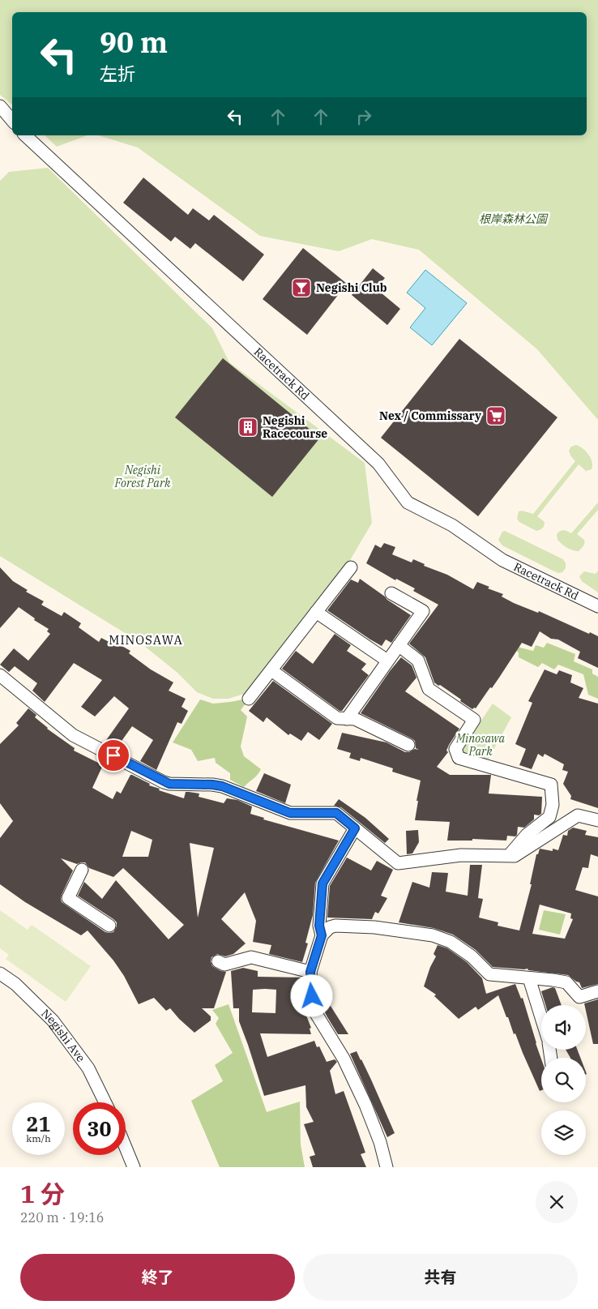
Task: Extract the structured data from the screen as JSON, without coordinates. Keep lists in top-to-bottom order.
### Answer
{
  "streets": {
    "street": ["Racetrack Rd", "Negishi Ave"]
  },
  "districts": ["MINOSAWA"],
  "parks": ["根岸森林公園", "Negishi Forest Park", "Minosawa Park"],
  "places": {
    "bar": ["Negishi Club"],
    "supermarket": ["Nex / Commissary"],
    "building": ["Negishi Racecourse"]
  },
  "page": {
    "turn": ["90 m", "左折"],
    "speed": "21 km/h",
    "limit": "30",
    "heading": ["1 分", "220 m · 19:16"],
    "buttons": ["終了", "共有"]
  }
}
